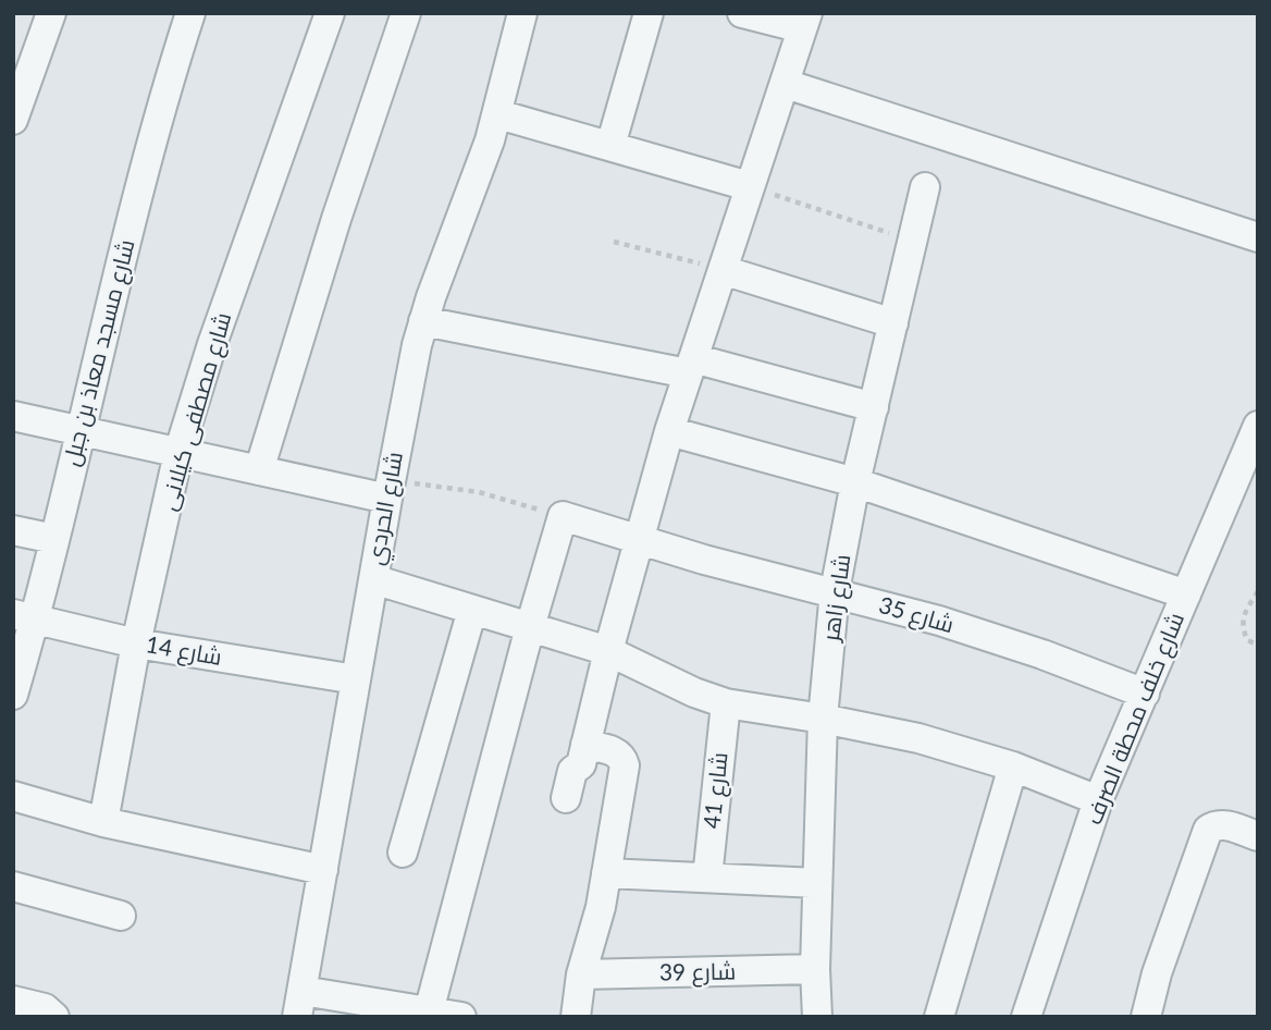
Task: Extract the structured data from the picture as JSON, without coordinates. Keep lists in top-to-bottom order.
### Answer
{
  "streets": {
    "street": [
      "شارع مسجد معاذ بن جبل",
      "شارع مصطفى كيلانى",
      "شارع الحردي",
      "شارع زاهر",
      "شارع 35",
      "شارع 14",
      "شارع خلف محطة الصرف",
      "شارع 41",
      "شارع 39"
    ]
  },
  "crossings": [
    ["شارع مسجد معاذ بن جبل", "شارع 14"],
    ["شارع مصطفى كيلانى", "شارع 14"],
    ["شارع الحردي", "شارع 14"],
    ["شارع زاهر", "شارع 35"],
    ["شارع زاهر", "شارع 39"],
    ["شارع 35", "شارع خلف محطة الصرف"]
  ]
}
